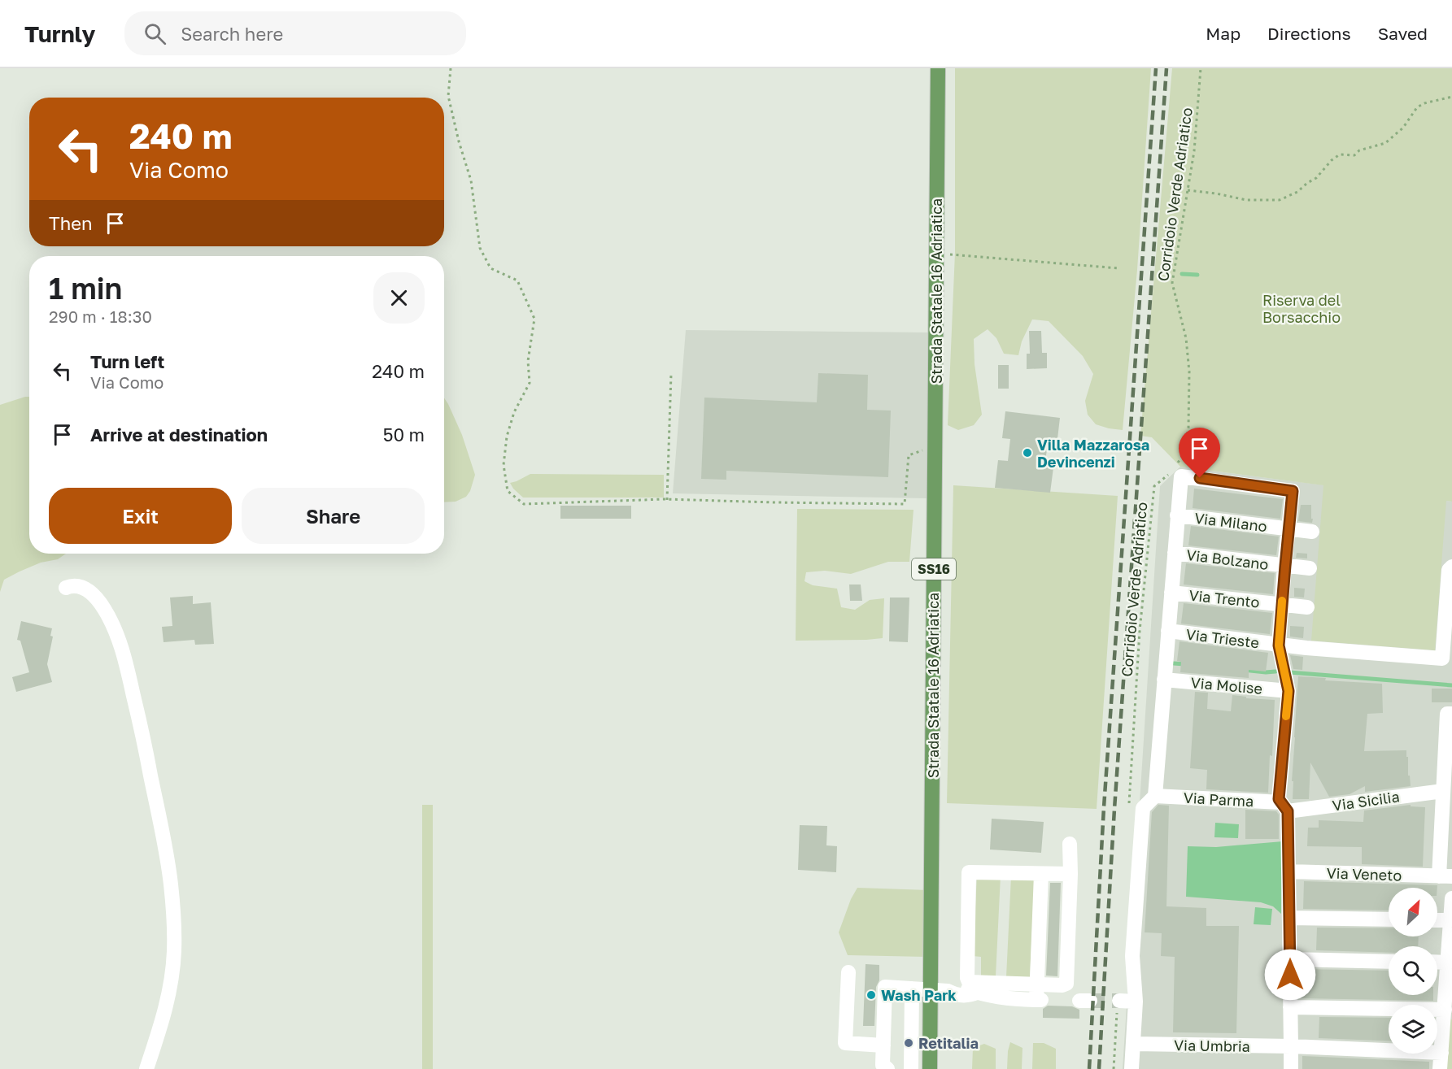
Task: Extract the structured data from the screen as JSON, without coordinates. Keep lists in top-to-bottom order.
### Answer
{
  "streets": {
    "main road": ["Strada Statale 16 Adriatica", "SS16"],
    "street": [
      "Via Milano",
      "Via Bolzano",
      "Via Trento",
      "Via Trieste",
      "Via Molise",
      "Via Parma",
      "Via Sicilia",
      "Via Veneto",
      "Via Umbria"
    ],
    "path": ["Corridoio Verde Adriatico"]
  },
  "crossings": [
    ["Via Parma", "Via Sicilia"]
  ],
  "parks": ["Riserva del Borsacchio"],
  "places": ["Villa Mazzarosa Devincenzi", "Wash Park", "Retitalia"],
  "north": "top right",
  "page": {
    "header": "Turnly",
    "search": "Search here",
    "nav": ["Map", "Directions", "Saved"],
    "turn": ["240 m", "Via Como"],
    "then": "Then",
    "heading": ["1 min", "290 m · 18:30"],
    "list": [
      {
        "name": "Turn left",
        "note": "Via Como",
        "value": "240 m"
      },
      {
        "name": "Arrive at destination",
        "value": "50 m"
      }
    ],
    "buttons": ["Exit", "Share"]
  }
}
